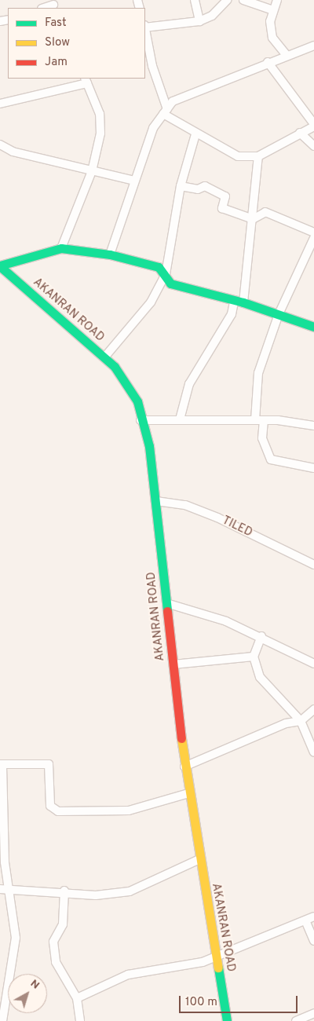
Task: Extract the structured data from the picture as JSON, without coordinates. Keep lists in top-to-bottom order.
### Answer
{
  "streets": {
    "main road": ["AKANRAN ROAD"],
    "street": ["TILED"]
  },
  "crossings": [
    ["AKANRAN ROAD", "TILED"]
  ],
  "legend": ["Fast", "Slow", "Jam"],
  "scale_bar": "100 m",
  "north": "top right"
}
